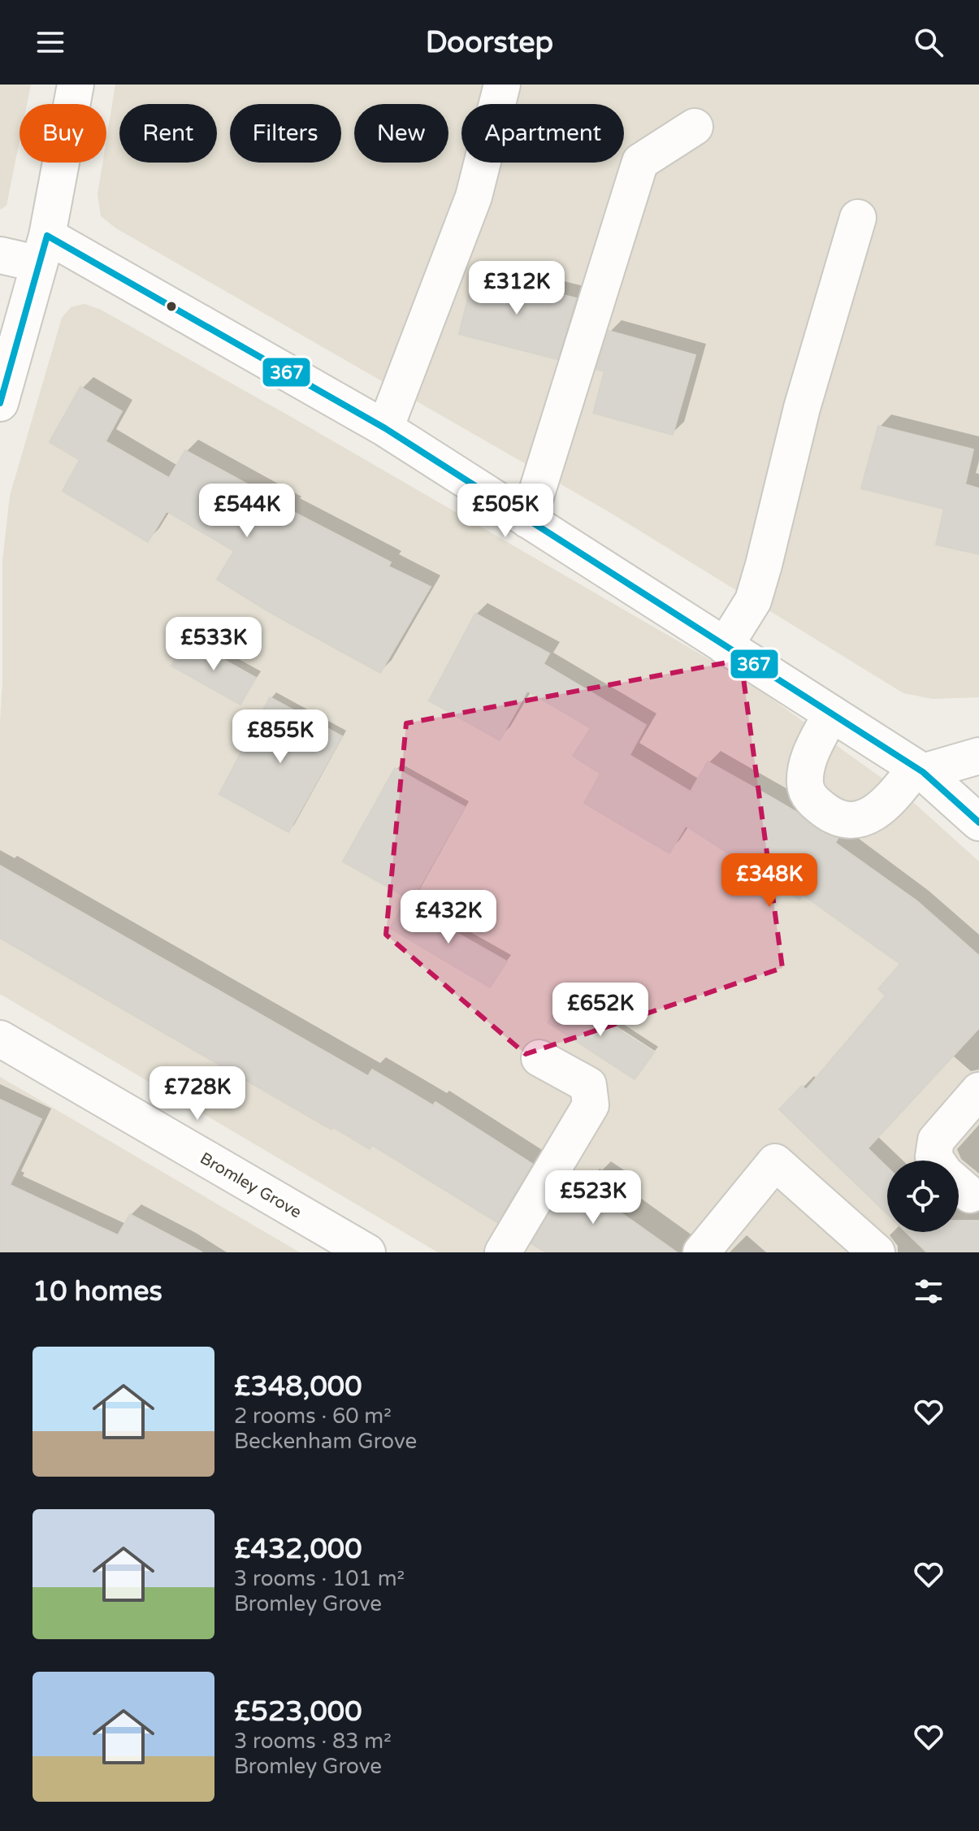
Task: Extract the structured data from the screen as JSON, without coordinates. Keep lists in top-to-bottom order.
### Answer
{
  "streets": {
    "street": ["Bromley Grove"]
  },
  "lines": ["transit line 367"],
  "page": {
    "header": "Doorstep",
    "chip": [
      "Buy",
      "Rent",
      "Filters",
      "New",
      "Apartment"
    ],
    "price": [
      "£312K",
      "£544K",
      "£505K",
      "£533K",
      "£855K",
      "£348K",
      "£432K",
      "£652K",
      "£728K",
      "£523K"
    ],
    "heading": "10 homes",
    "list": [
      {
        "name": "£348,000",
        "note": "2 rooms · 60 m² · Beckenham Grove"
      },
      {
        "name": "£432,000",
        "note": "3 rooms · 101 m² · Bromley Grove"
      },
      {
        "name": "£523,000",
        "note": "3 rooms · 83 m² · Bromley Grove"
      }
    ]
  }
}
